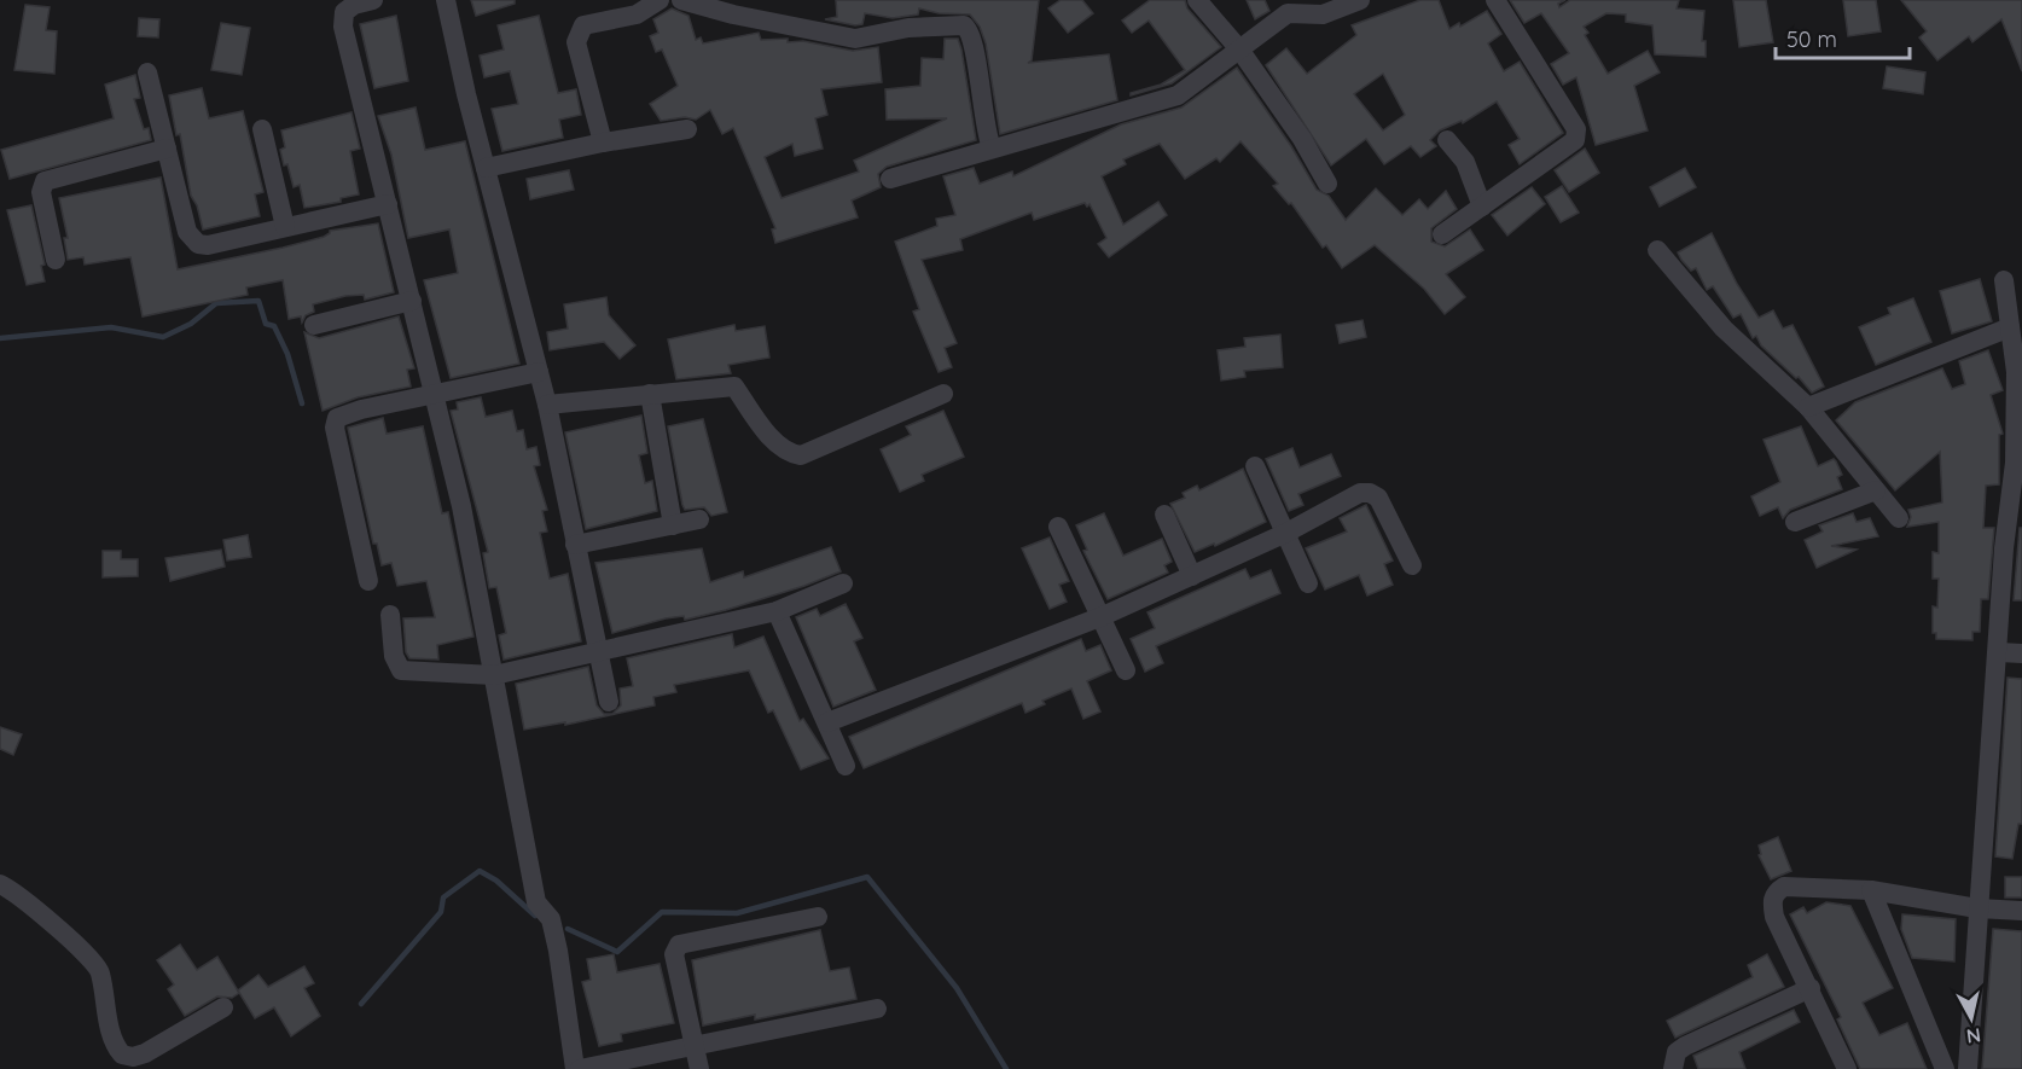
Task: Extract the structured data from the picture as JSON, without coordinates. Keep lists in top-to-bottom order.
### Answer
{
  "scale_bar": "50 m",
  "north": "bottom"
}
